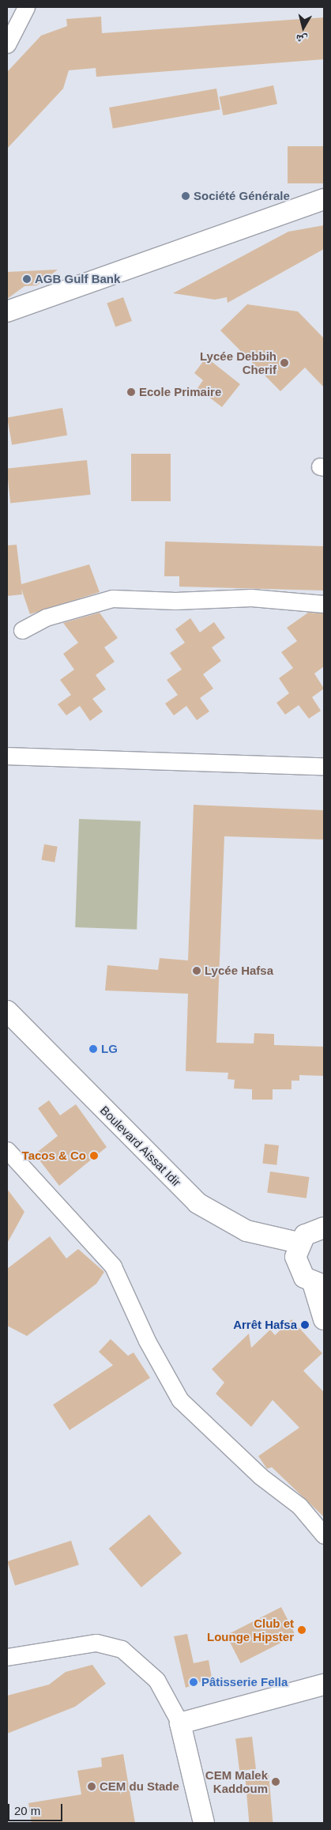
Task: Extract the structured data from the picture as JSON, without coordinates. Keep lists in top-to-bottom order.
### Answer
{
  "streets": {
    "street": ["Boulevard Aissat Idir"]
  },
  "places": [
    "Société Générale",
    "AGB Gulf Bank",
    "Lycée Debbih Cherif",
    "Ecole Primaire",
    "Lycée Hafsa",
    "LG",
    "Tacos & Co",
    "Arrêt Hafsa",
    "Club et Lounge Hipster",
    "Pâtisserie Fella",
    "CEM Malek Kaddoum",
    "CEM du Stade"
  ],
  "scale_bar": "20 m",
  "north": "bottom"
}
